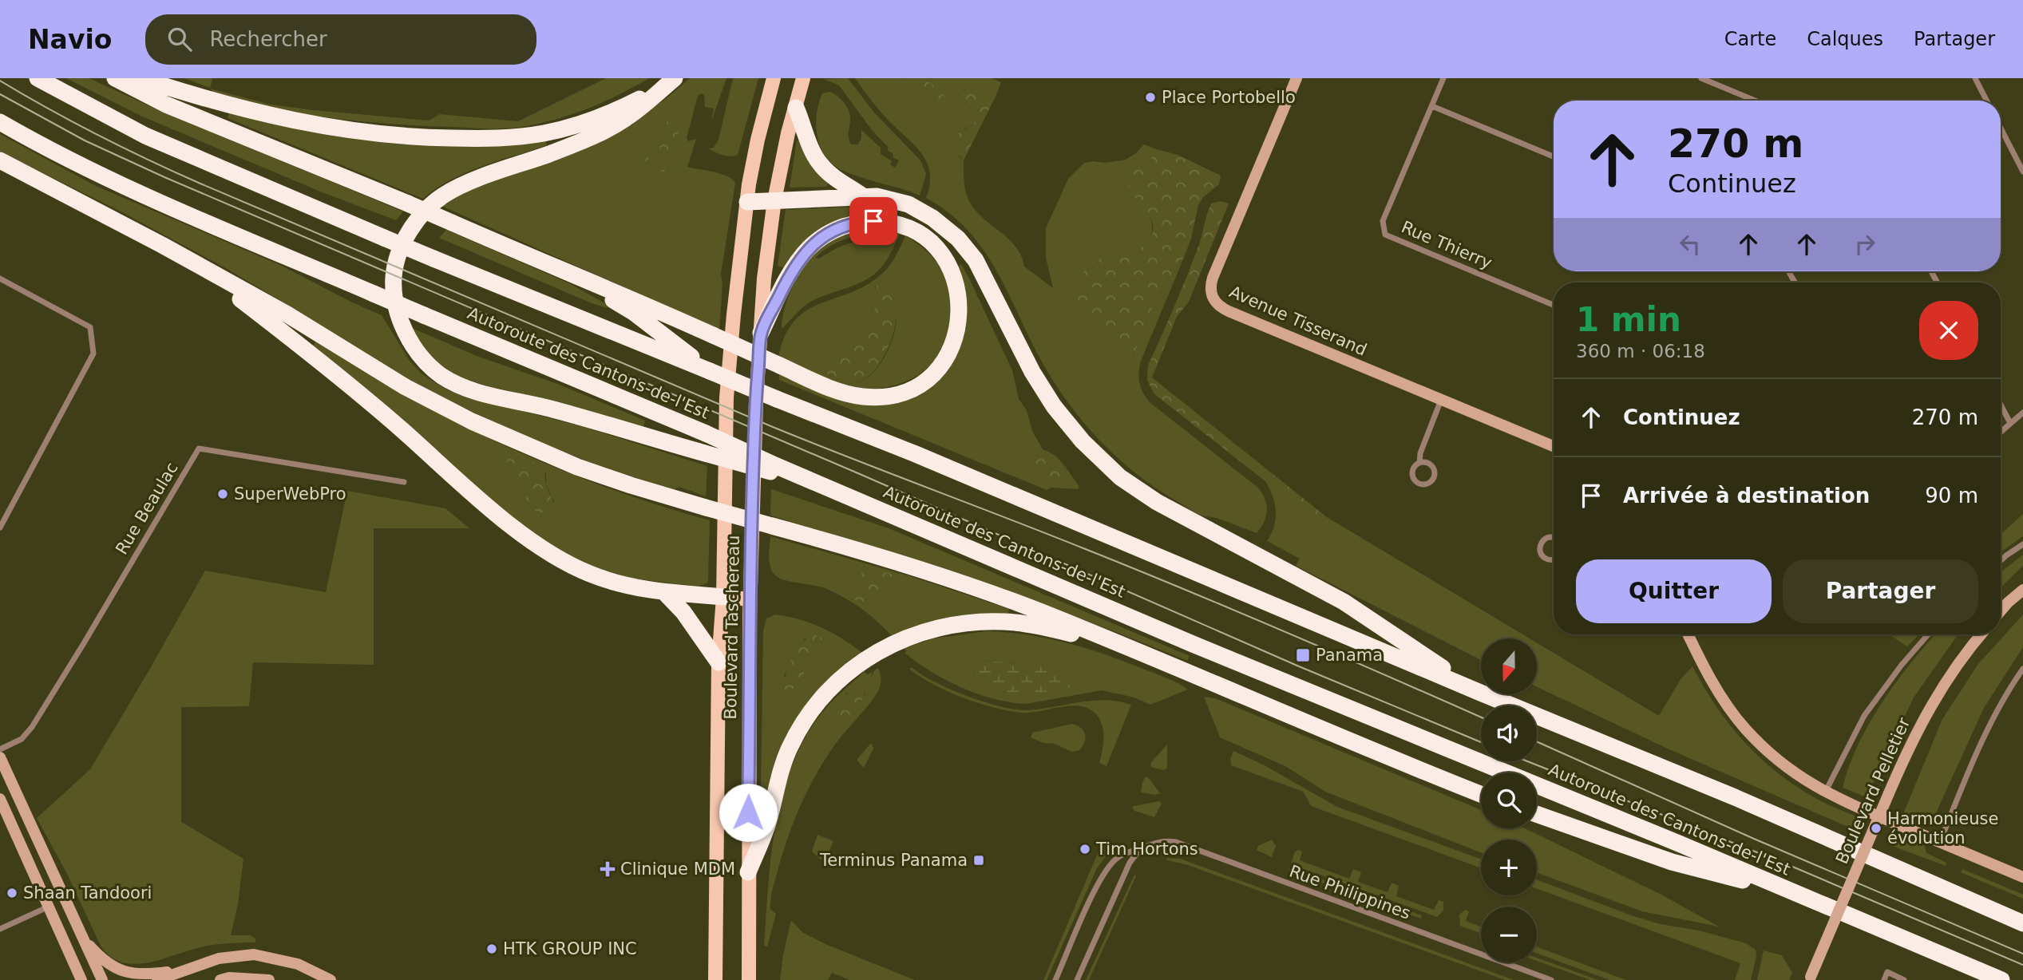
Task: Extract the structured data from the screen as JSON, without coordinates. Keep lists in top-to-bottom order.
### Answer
{
  "streets": {
    "highway": ["Autoroute des Cantons-de-l'Est"],
    "main road": ["Boulevard Taschereau"],
    "street": [
      "Rue Thierry",
      "Avenue Tisserand",
      "Rue Beaulac",
      "Boulevard Pelletier",
      "Rue Philippines"
    ]
  },
  "places": {
    "other": [
      "Place Portobello",
      "SuperWebPro",
      "Harmonieuse évolution",
      "Tim Hortons",
      "Shaan Tandoori",
      "HTK GROUP INC"
    ],
    "transit": ["Panama", "Terminus Panama"],
    "health": ["Clinique MDM"]
  },
  "north": "bottom",
  "page": {
    "header": "Navio",
    "search": "Rechercher",
    "nav": ["Carte", "Calques", "Partager"],
    "turn": ["270 m", "Continuez"],
    "heading": ["1 min", "360 m · 06:18"],
    "list": [
      {
        "name": "Continuez",
        "value": "270 m"
      },
      {
        "name": "Arrivée à destination",
        "value": "90 m"
      }
    ],
    "buttons": ["Quitter", "Partager"],
    "map_buttons": ["+", "−"]
  }
}
